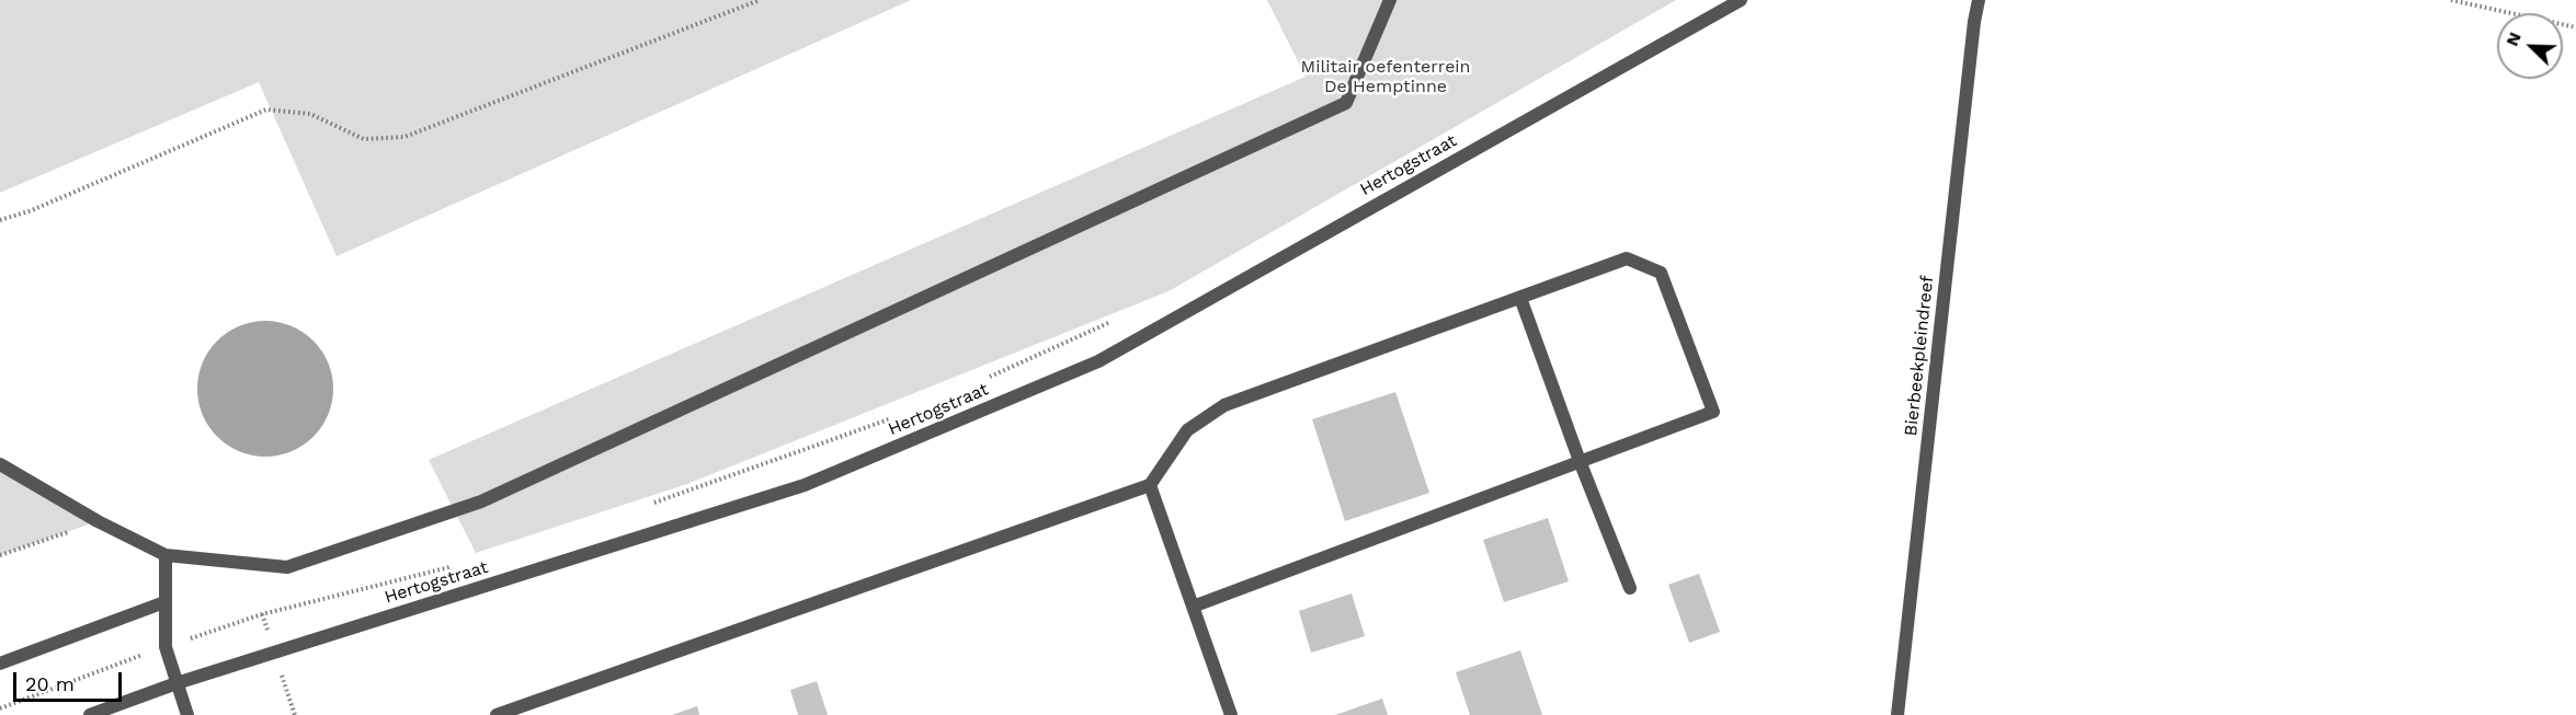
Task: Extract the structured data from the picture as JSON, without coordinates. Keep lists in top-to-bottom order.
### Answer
{
  "streets": {
    "street": ["Hertogstraat", "Bierbeekpleindreef"]
  },
  "parks": ["Militair oefenterrein De Hemptinne"],
  "scale_bar": "20 m",
  "north": "top left"
}
